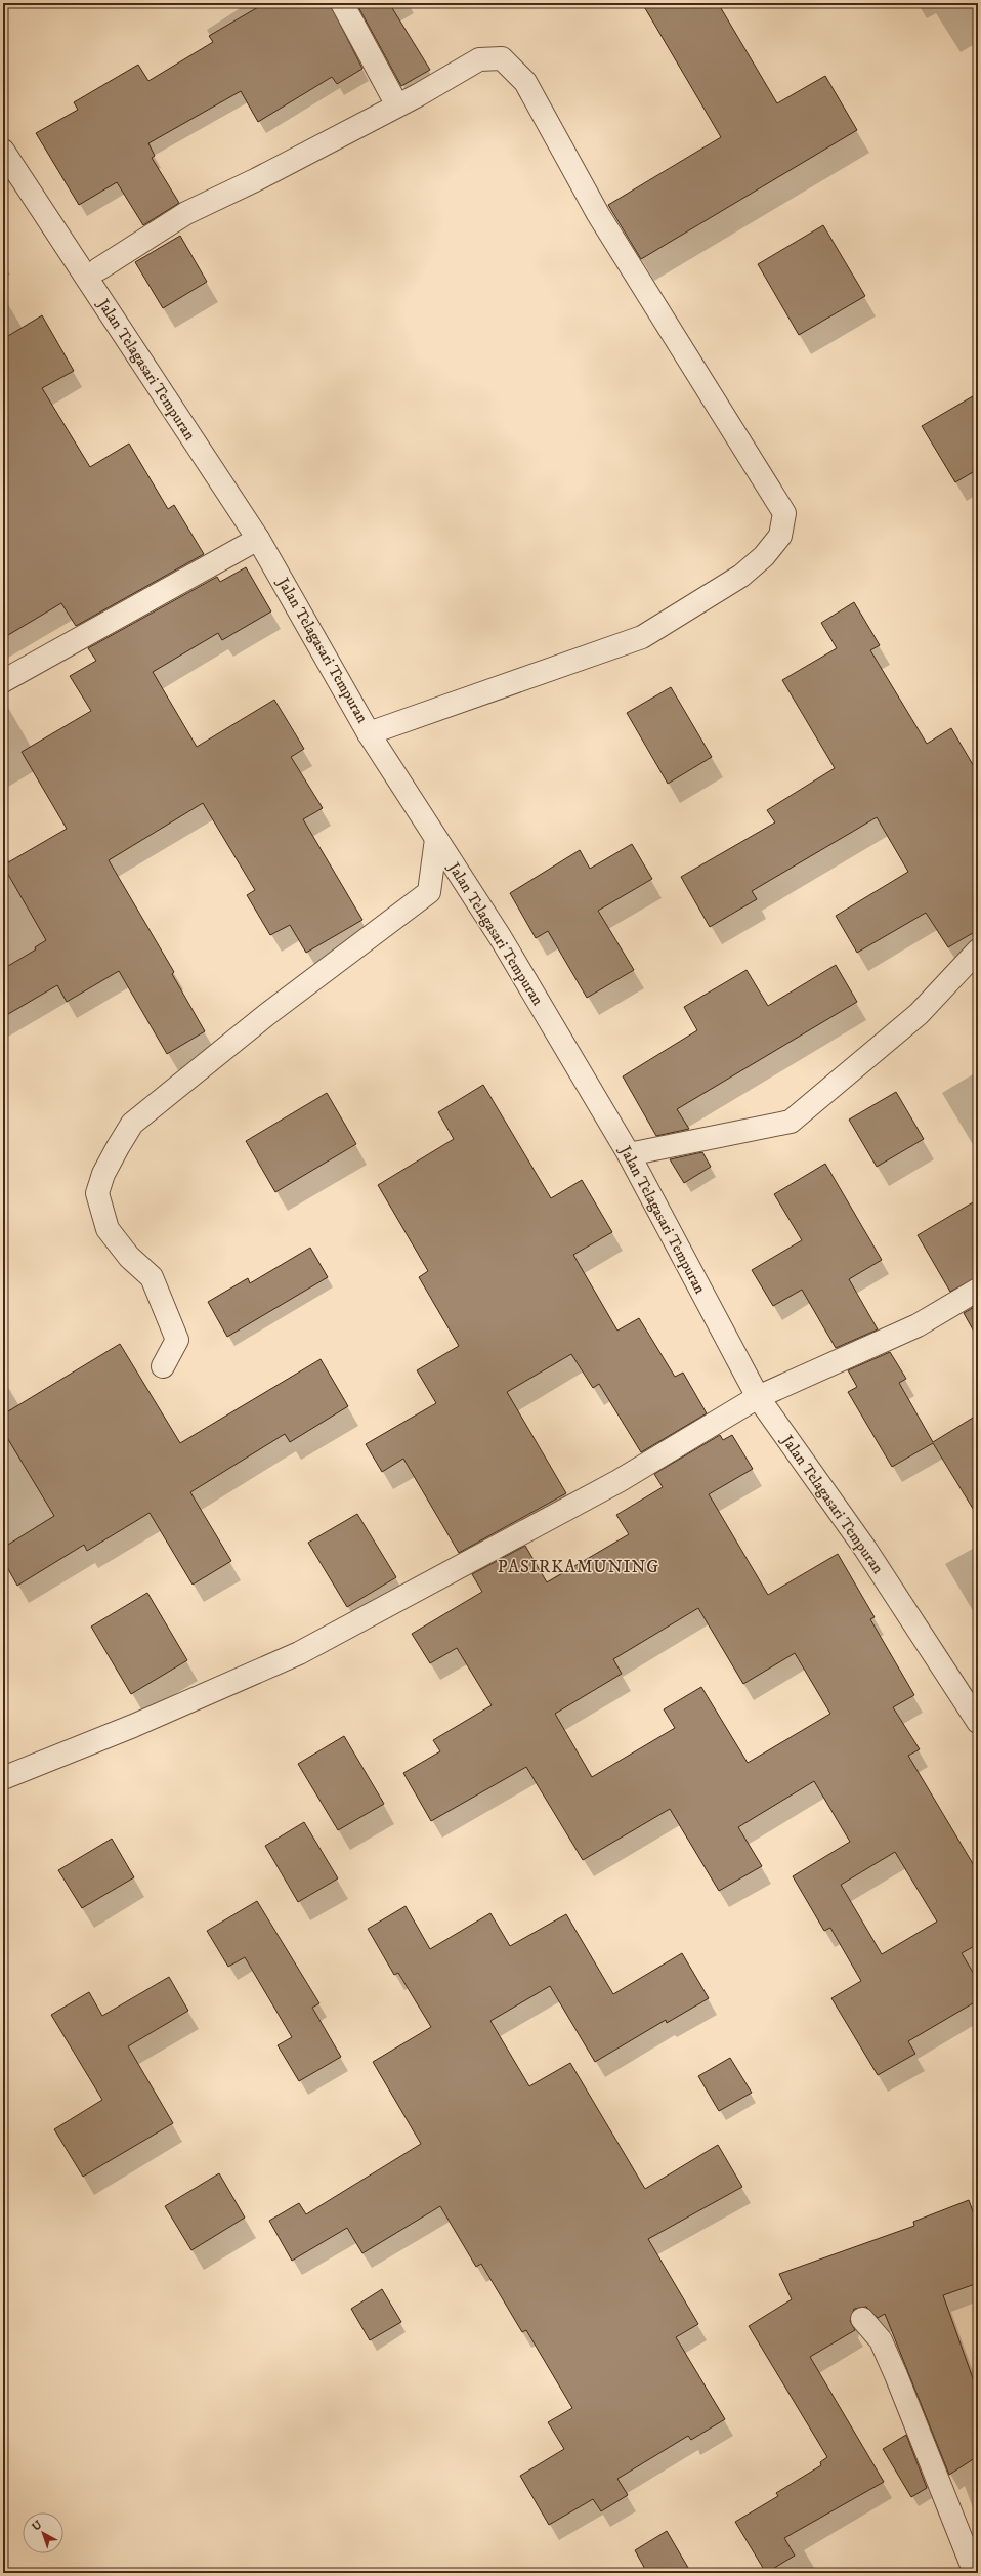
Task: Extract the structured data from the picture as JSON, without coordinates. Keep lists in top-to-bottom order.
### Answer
{
  "streets": {
    "street": ["Jalan Telagasari Tempuran"]
  },
  "districts": ["PASIRKAMUNING"],
  "north": "top left"
}
